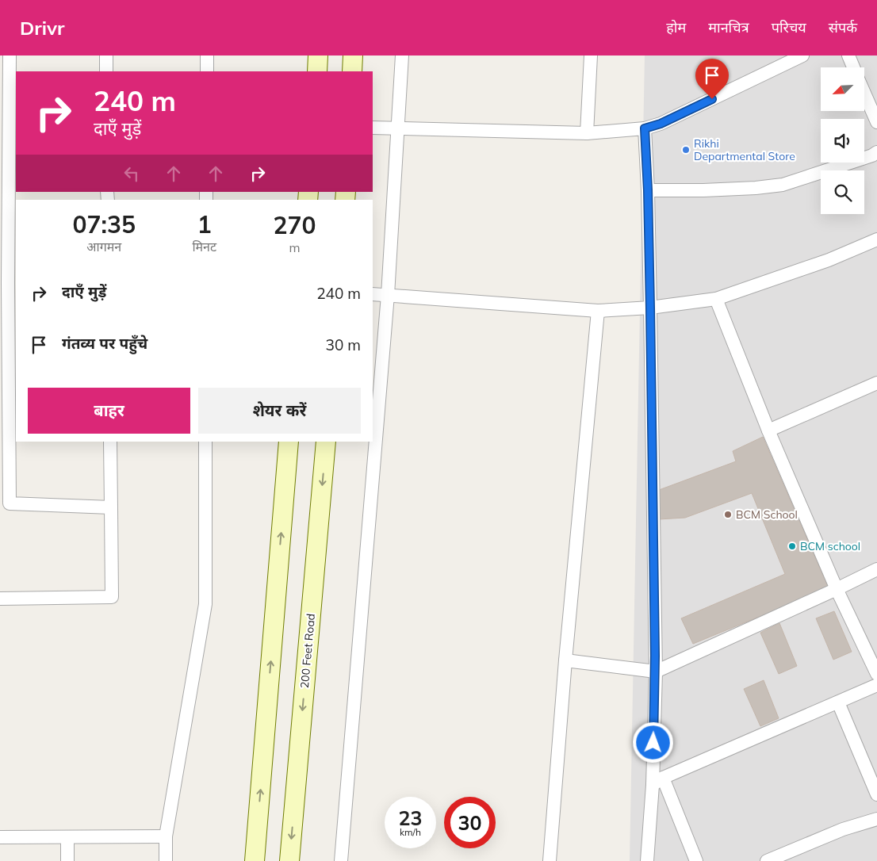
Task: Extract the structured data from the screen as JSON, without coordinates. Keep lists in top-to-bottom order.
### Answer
{
  "streets": {
    "street": ["200 Feet Road"]
  },
  "places": ["Rikhi Departmental Store", "BCM School", "BCM school"],
  "north": "bottom left",
  "page": {
    "header": "Drivr",
    "nav": [
      "होम",
      "मानचित्र",
      "परिचय",
      "संपर्क"
    ],
    "turn": ["240 m", "दाएँ मुड़ें"],
    "eta": [
      "07:35",
      "आगमन",
      "1",
      "मिनट",
      "270",
      "m"
    ],
    "list": [
      {
        "name": "दाएँ मुड़ें",
        "value": "240 m"
      },
      {
        "name": "गंतव्य पर पहुँचे",
        "value": "30 m"
      }
    ],
    "buttons": ["बाहर", "शेयर करें"],
    "speed": "23 km/h",
    "limit": "30"
  }
}
